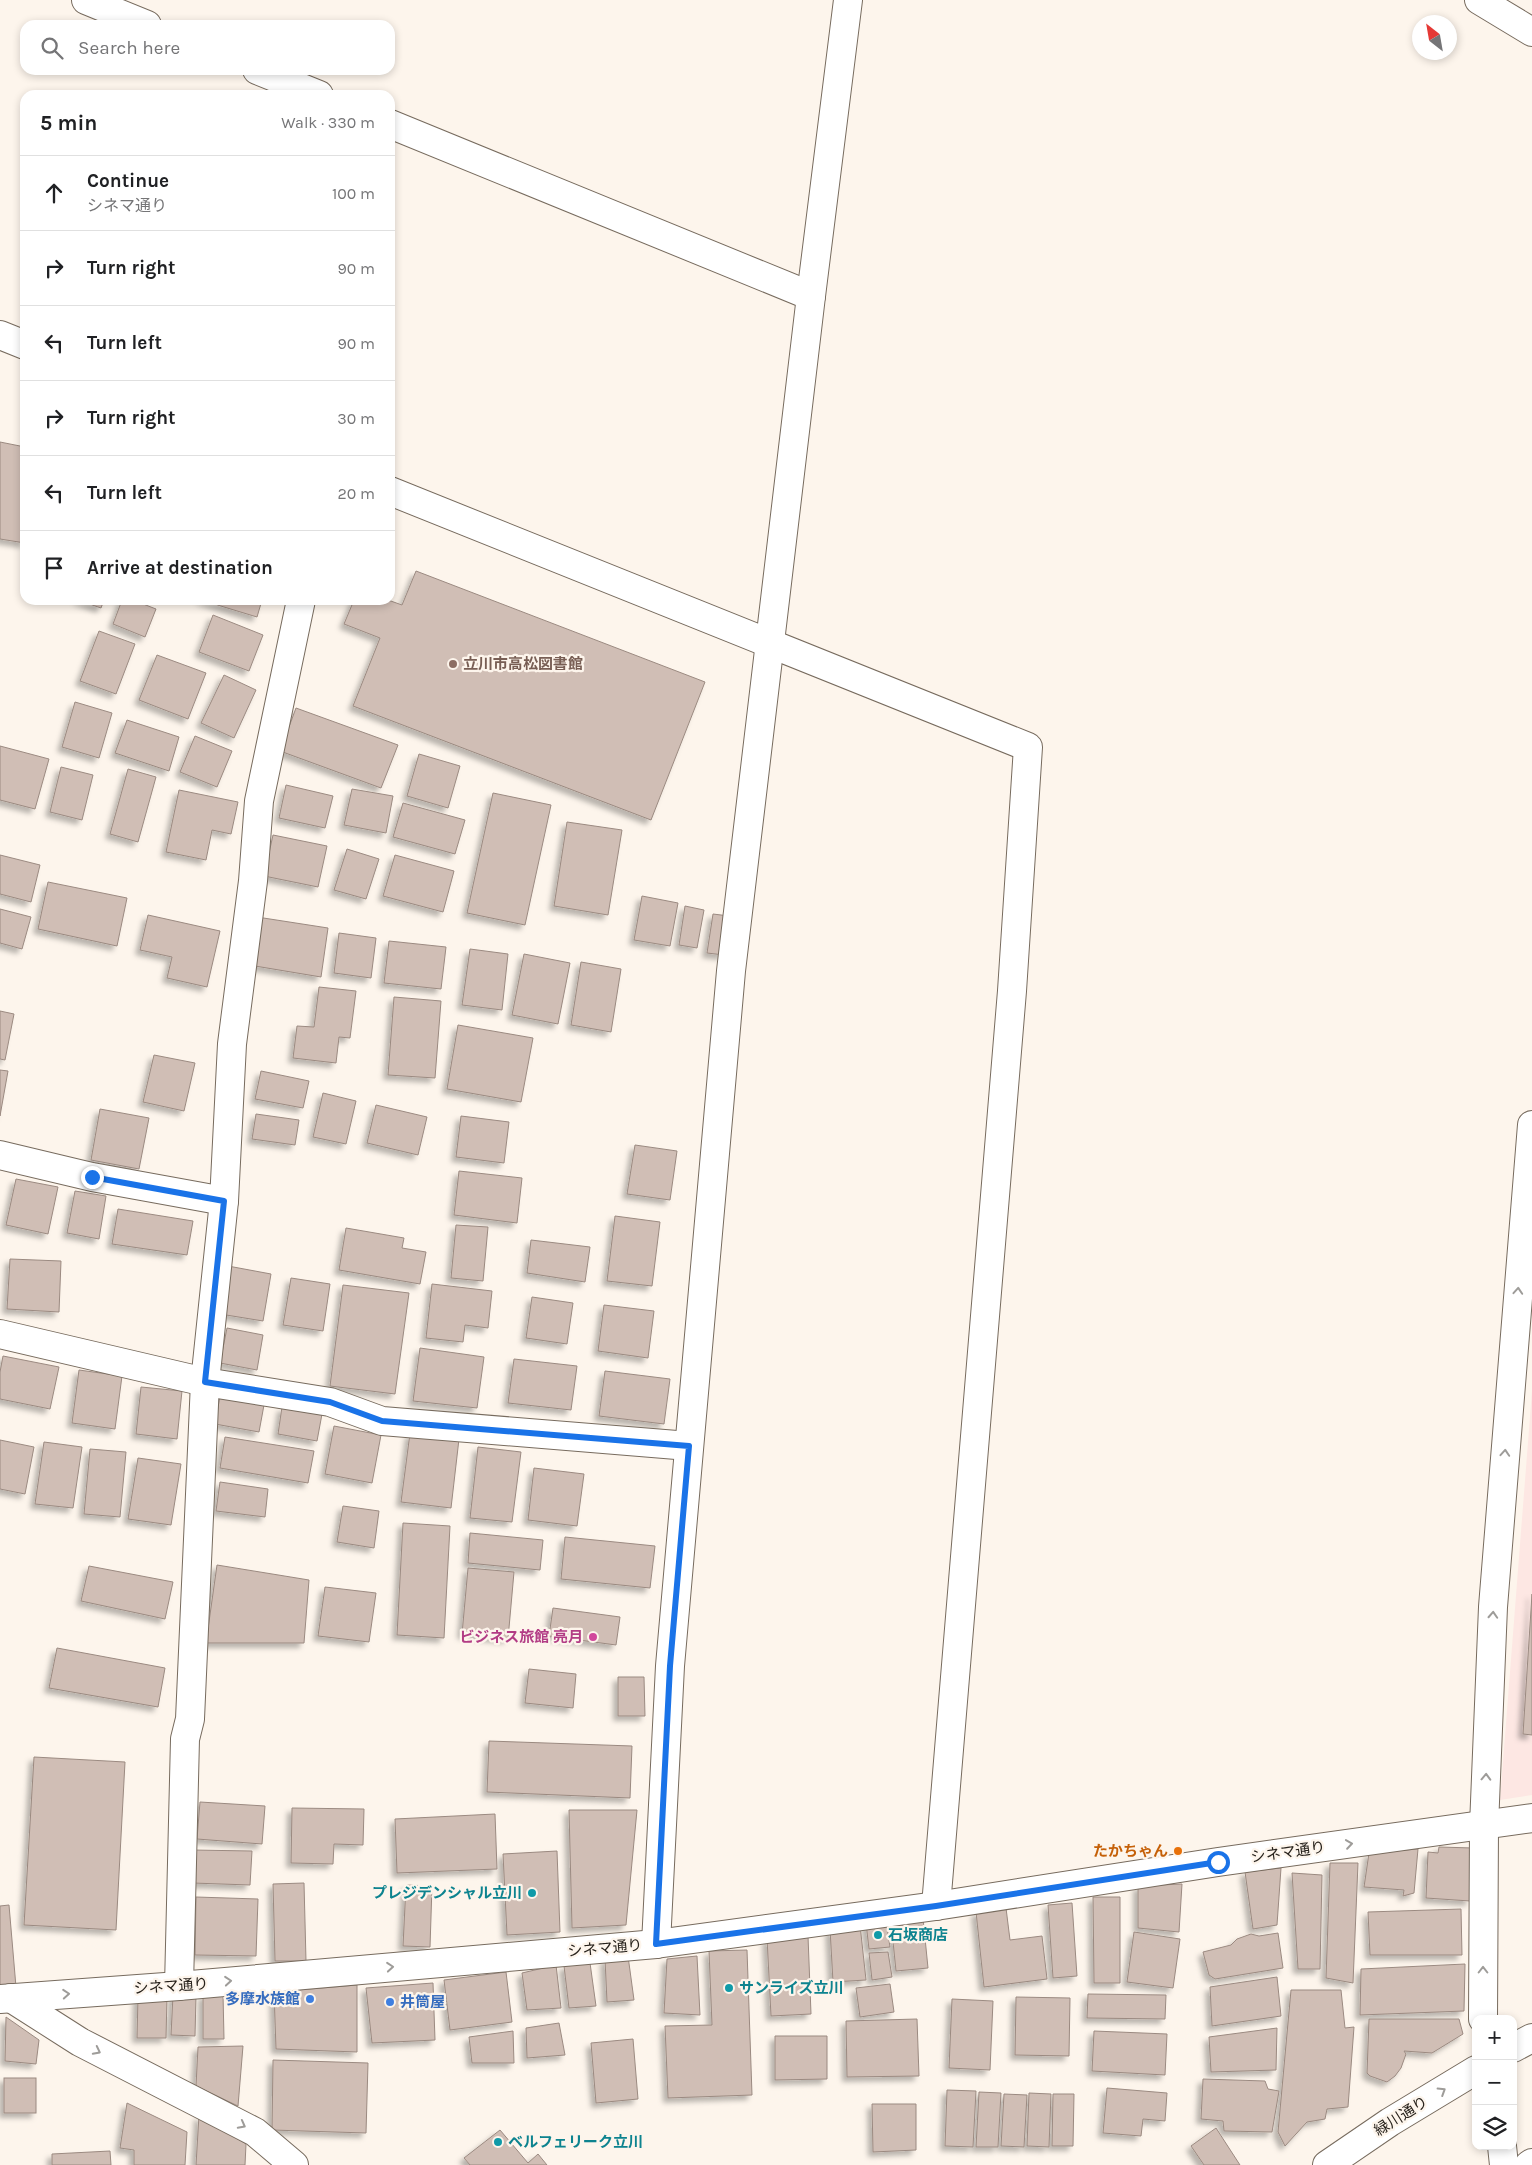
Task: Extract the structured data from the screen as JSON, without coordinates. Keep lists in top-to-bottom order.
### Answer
{
  "streets": {
    "street": ["シネマ通り", "緑川通り"]
  },
  "one_way": ["シネマ通り", "緑川通り"],
  "places": [
    "立川市高松図書館",
    "ビジネス旅館 亮月",
    "たかちゃん",
    "プレジデンシャル立川",
    "石坂商店",
    "サンライズ立川",
    "多摩水族館",
    "井筒屋",
    "ベルフェリーク立川"
  ],
  "north": "top left",
  "page": {
    "search": "Search here",
    "heading": ["5 min", "Walk · 330 m"],
    "list": [
      ["Continue", "シネマ通り", "100 m"],
      ["Turn right", "90 m"],
      ["Turn left", "90 m"],
      ["Turn right", "30 m"],
      ["Turn left", "20 m"],
      "Arrive at destination"
    ],
    "map_buttons": ["+", "−"]
  }
}
